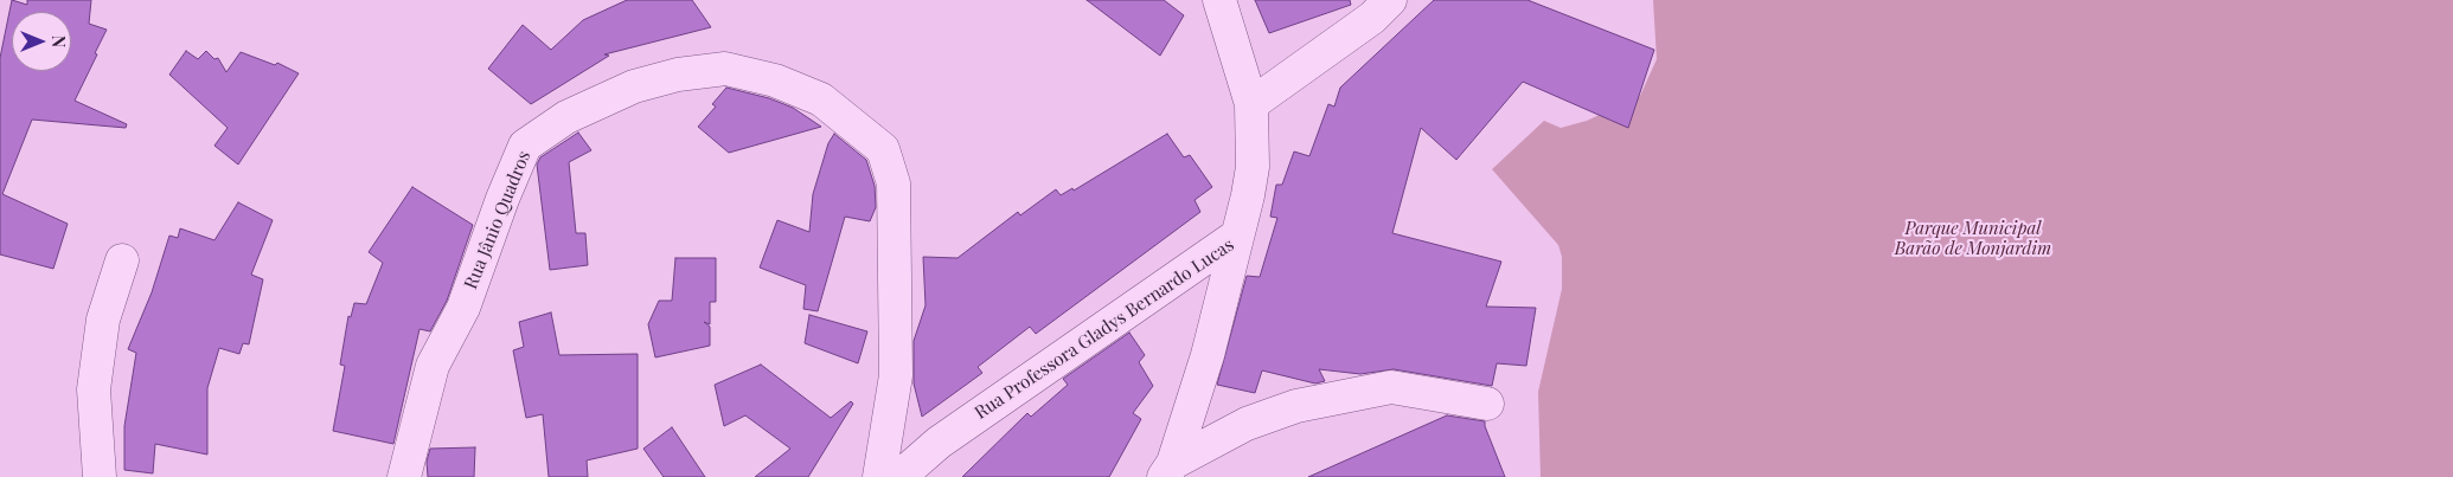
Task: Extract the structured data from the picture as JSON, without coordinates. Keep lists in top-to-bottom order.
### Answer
{
  "streets": {
    "street": ["Rua Jânio Quadros", "Rua Professora Gladys Bernardo Lucas"]
  },
  "parks": ["Parque Municipal Barão de Monjardim"],
  "north": "right"
}
